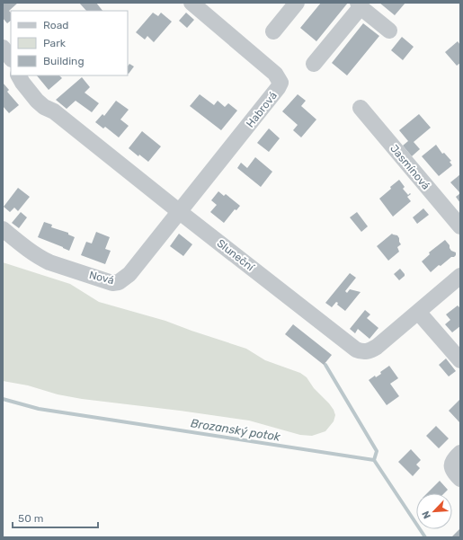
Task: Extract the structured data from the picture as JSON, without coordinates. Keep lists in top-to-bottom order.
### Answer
{
  "streets": {
    "street": [
      "Habrová",
      "Jasmínová",
      "Sluneční",
      "Nová"
    ]
  },
  "crossings": [
    ["Habrová", "Sluneční"],
    ["Habrová", "Nová"],
    ["Sluneční", "Nová"]
  ],
  "water": ["Brozanský potok"],
  "legend": ["Road", "Park", "Building"],
  "scale_bar": "50 m",
  "north": "bottom left"
}
